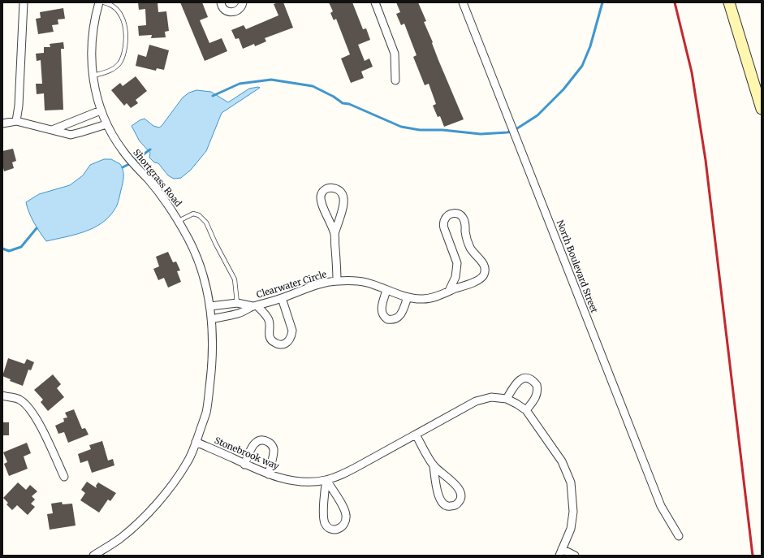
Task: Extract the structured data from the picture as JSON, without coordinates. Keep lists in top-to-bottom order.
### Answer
{
  "streets": {
    "street": [
      "Shortgrass Road",
      "North Boulevard Street",
      "Clearwater Circle",
      "Stonebrook way"
    ]
  },
  "crossings": [
    ["Shortgrass Road", "Clearwater Circle"],
    ["Shortgrass Road", "Stonebrook way"]
  ]
}
